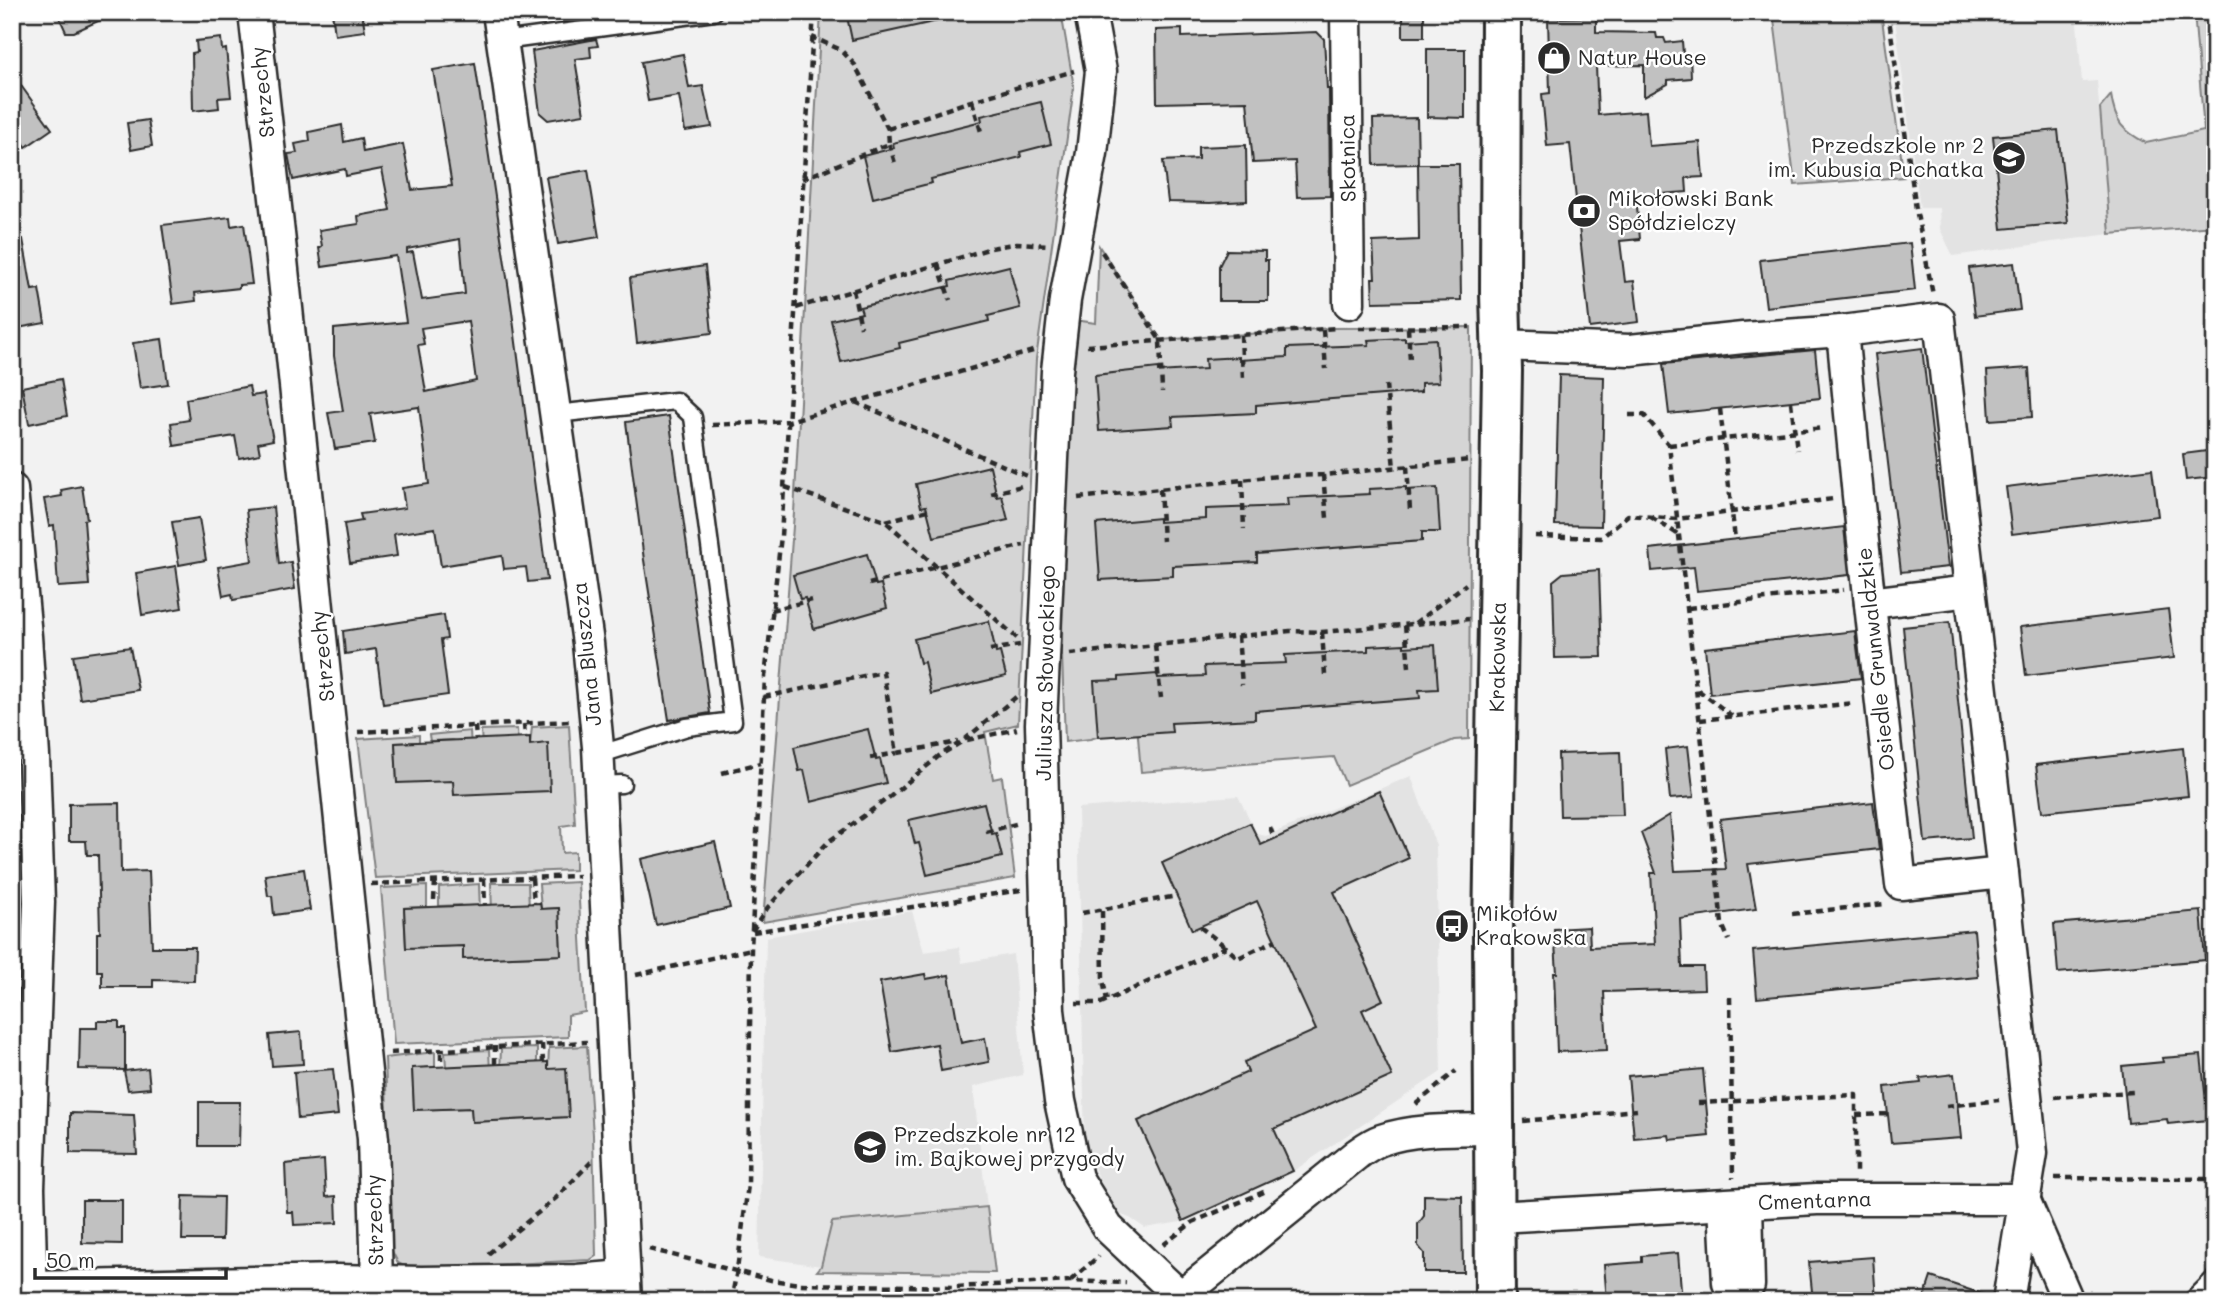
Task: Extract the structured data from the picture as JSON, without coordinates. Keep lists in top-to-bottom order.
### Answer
{
  "streets": {
    "street": [
      "Strzechy",
      "Skotnica",
      "Jana Bluszcza",
      "Krakowska",
      "Osiedle Grunwaldzkie",
      "Juliusza Słowackiego",
      "Cmentarna"
    ]
  },
  "crossings": [
    ["Krakowska", "Cmentarna"]
  ],
  "places": {
    "shop": ["Natur House"],
    "school or university": ["Przedszkole nr 2 im. Kubusia Puchatka", "Przedszkole nr 12 im. Bajkowej przygody"],
    "bank": ["Mikołowski Bank Spółdzielczy"],
    "bus stop": ["Mikołów Krakowska"]
  },
  "scale_bar": "50 m"
}
